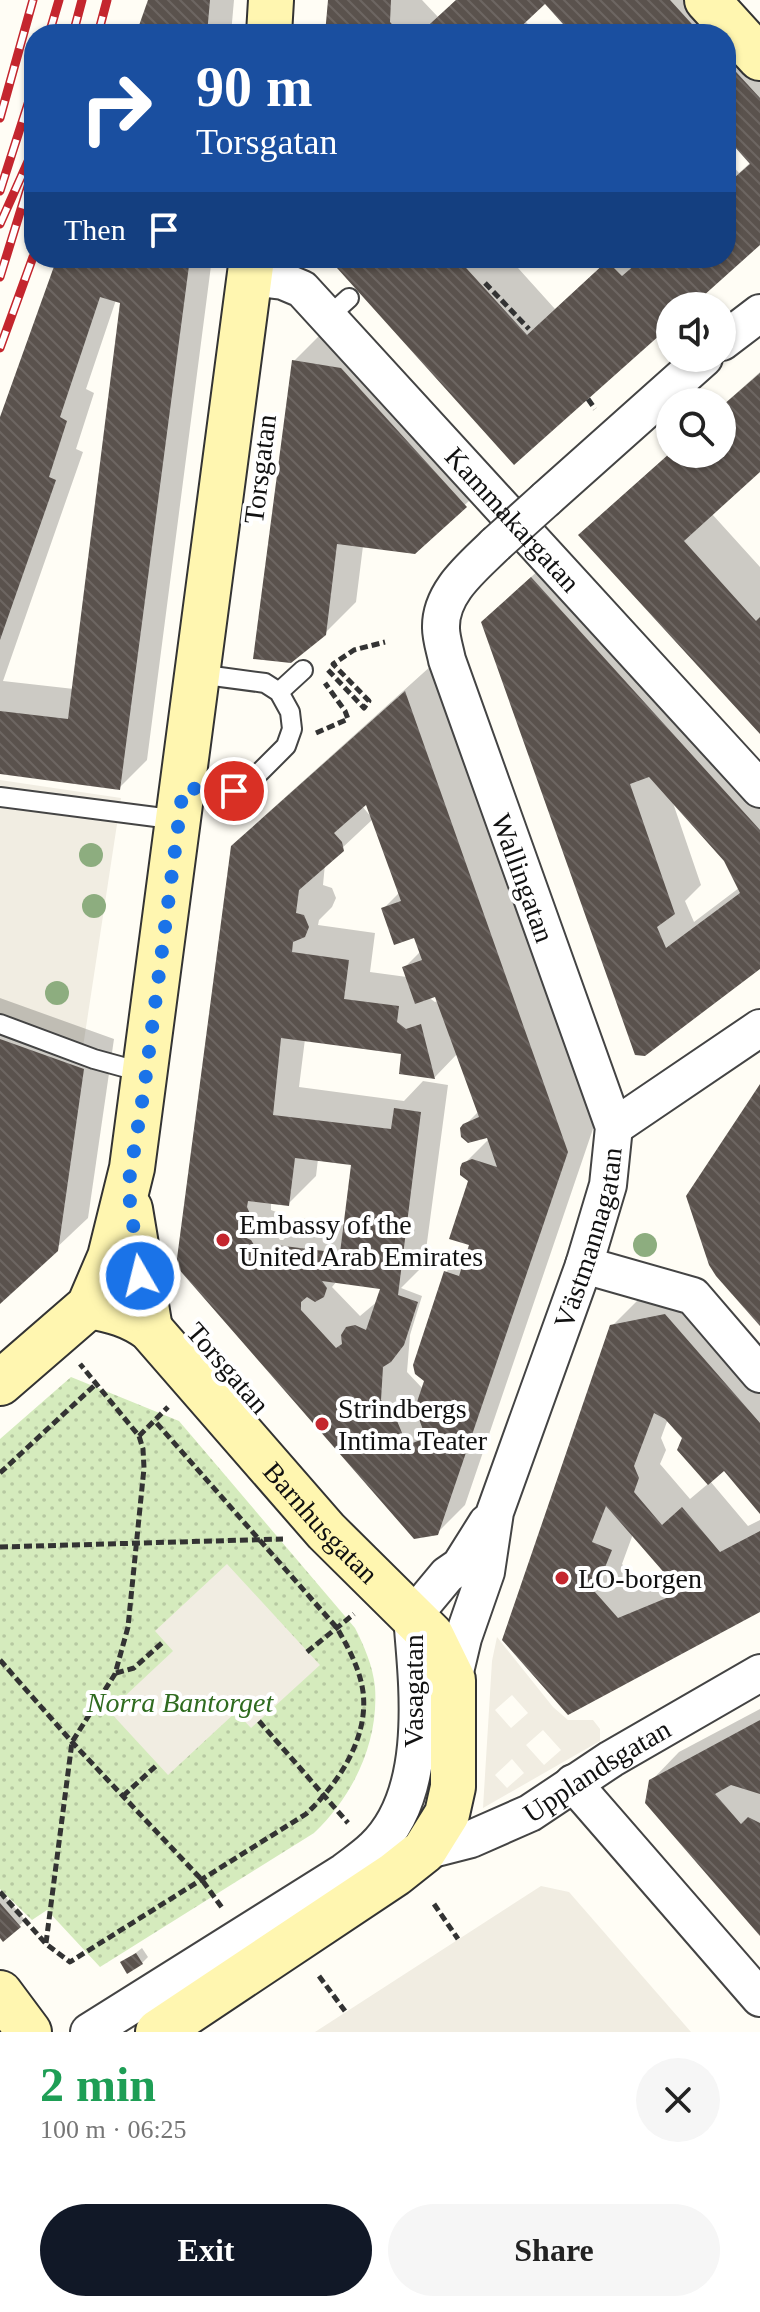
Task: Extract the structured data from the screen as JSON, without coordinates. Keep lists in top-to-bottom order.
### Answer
{
  "streets": {
    "main road": ["Torsgatan", "Barnhusgatan", "Vasagatan"],
    "street": [
      "Kammakargatan",
      "Wallingatan",
      "Västmannagatan",
      "Upplandsgatan"
    ]
  },
  "crossings": [
    ["Torsgatan", "Barnhusgatan"],
    ["Wallingatan", "Västmannagatan"],
    ["Västmannagatan", "Barnhusgatan"],
    ["Västmannagatan", "Vasagatan"],
    ["Barnhusgatan", "Vasagatan"],
    ["Vasagatan", "Upplandsgatan"]
  ],
  "parks": ["Norra Bantorget"],
  "places": ["Embassy of the United Arab Emirates", "Strindbergs Intima Teater", "LO-borgen"],
  "page": {
    "turn": ["90 m", "Torsgatan"],
    "then": "Then",
    "heading": ["2 min", "100 m · 06:25"],
    "buttons": ["Exit", "Share"]
  }
}
